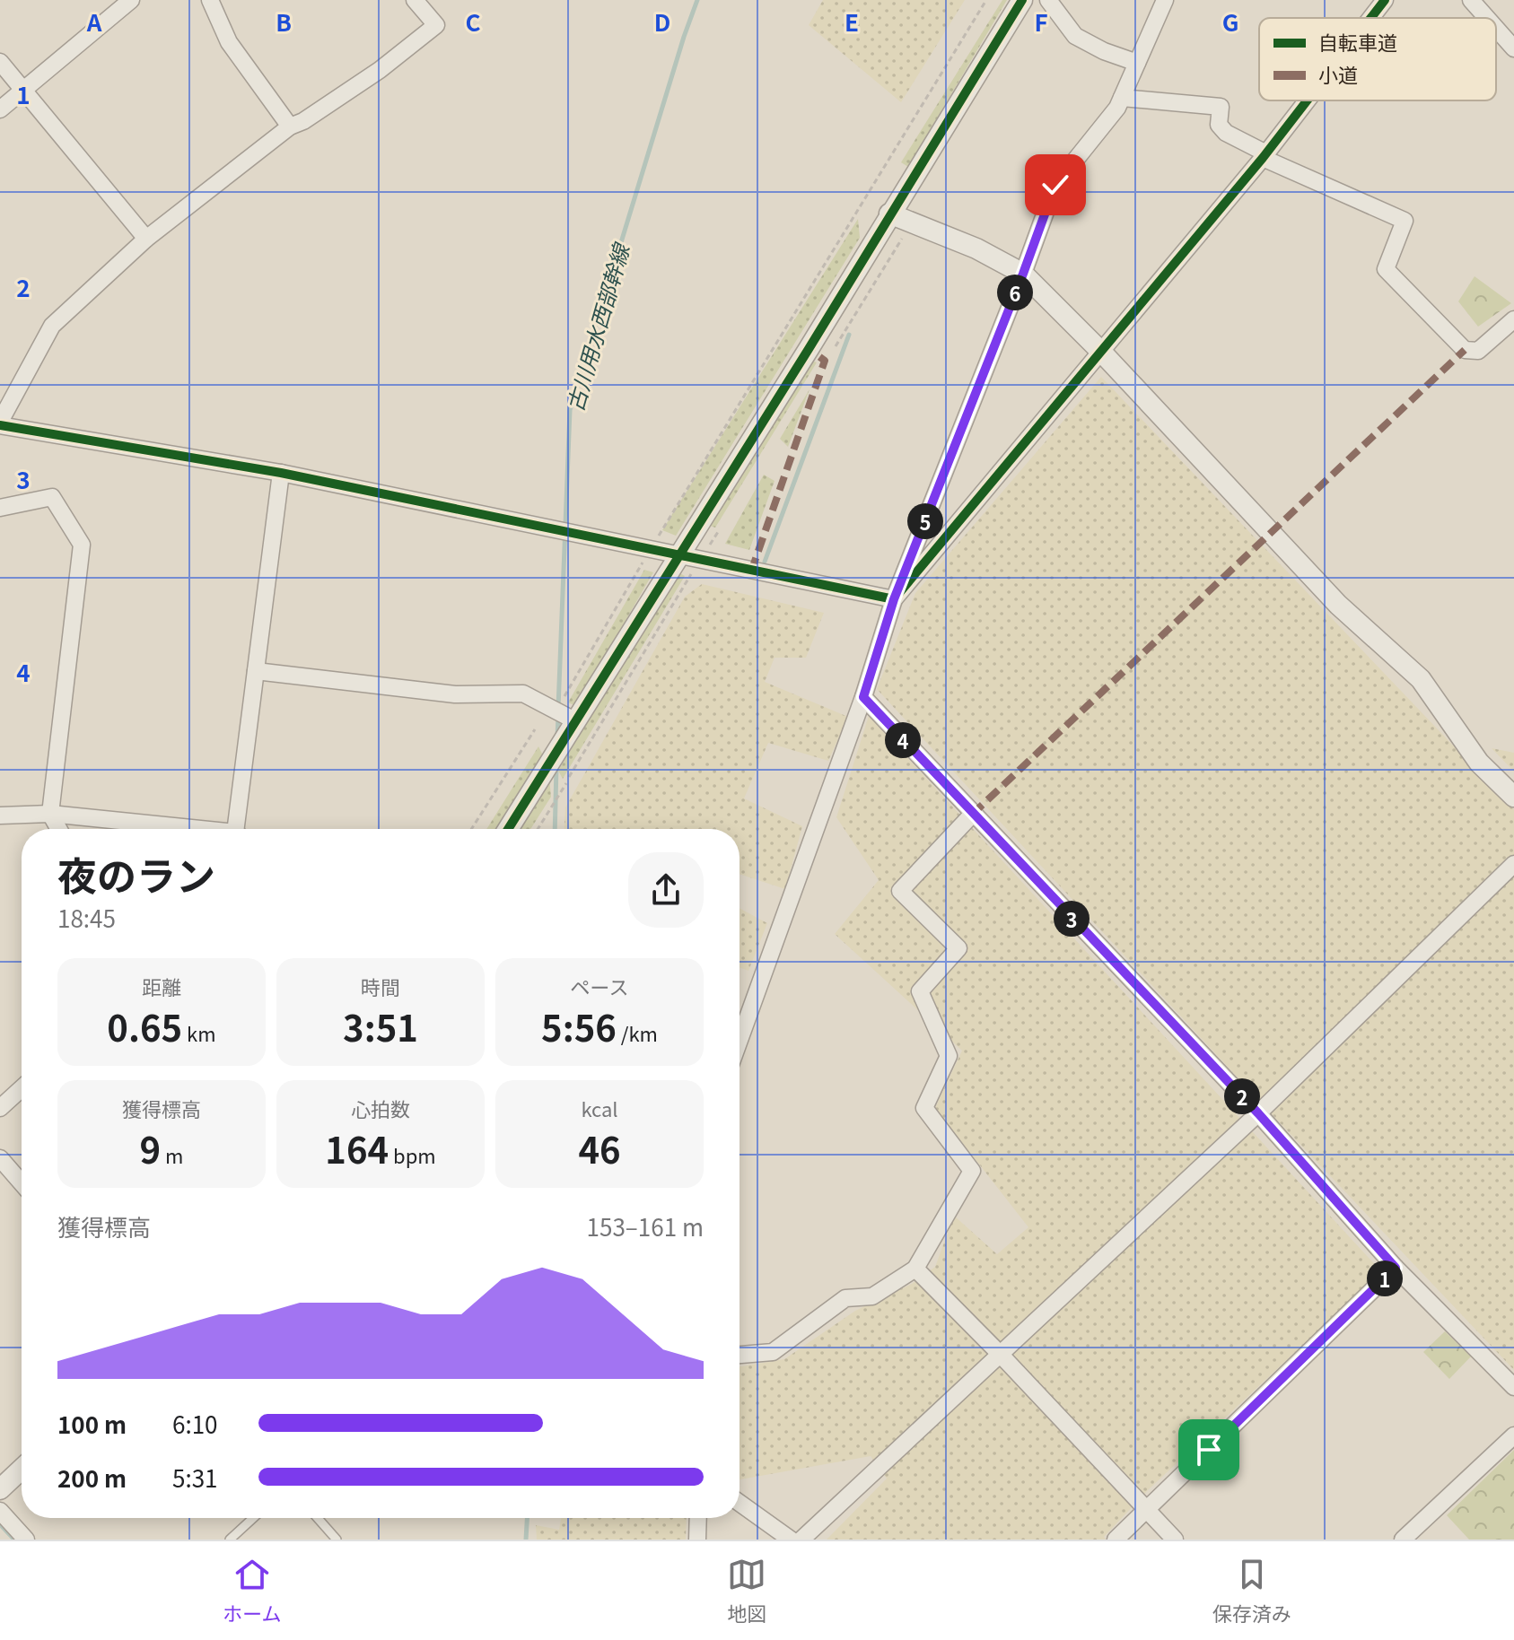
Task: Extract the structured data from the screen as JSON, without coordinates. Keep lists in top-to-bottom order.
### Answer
{
  "water": ["古川用水西部幹線"],
  "legend": ["自転車道", "小道"],
  "page": {
    "pins": [
      "6",
      "5",
      "4",
      "3",
      "2",
      "1"
    ],
    "heading": ["夜のラン", "18:45"],
    "stats": [
      ["距離", "0.65 km"],
      ["時間", "3:51"],
      ["ペース", "5:56 /km"],
      ["獲得標高", "9 m"],
      ["心拍数", "164 bpm"],
      ["kcal", "46"]
    ],
    "chart": ["獲得標高", "153–161 m"],
    "list": [
      {
        "name": "100 m",
        "note": "6:10"
      },
      {
        "name": "200 m",
        "note": "5:31"
      }
    ],
    "tabs": ["ホーム", "地図", "保存済み"]
  },
  "grid": {
    "columns": [
      "A",
      "B",
      "C",
      "D",
      "E",
      "F",
      "G"
    ],
    "rows": [
      "1",
      "2",
      "3",
      "4"
    ]
  }
}
